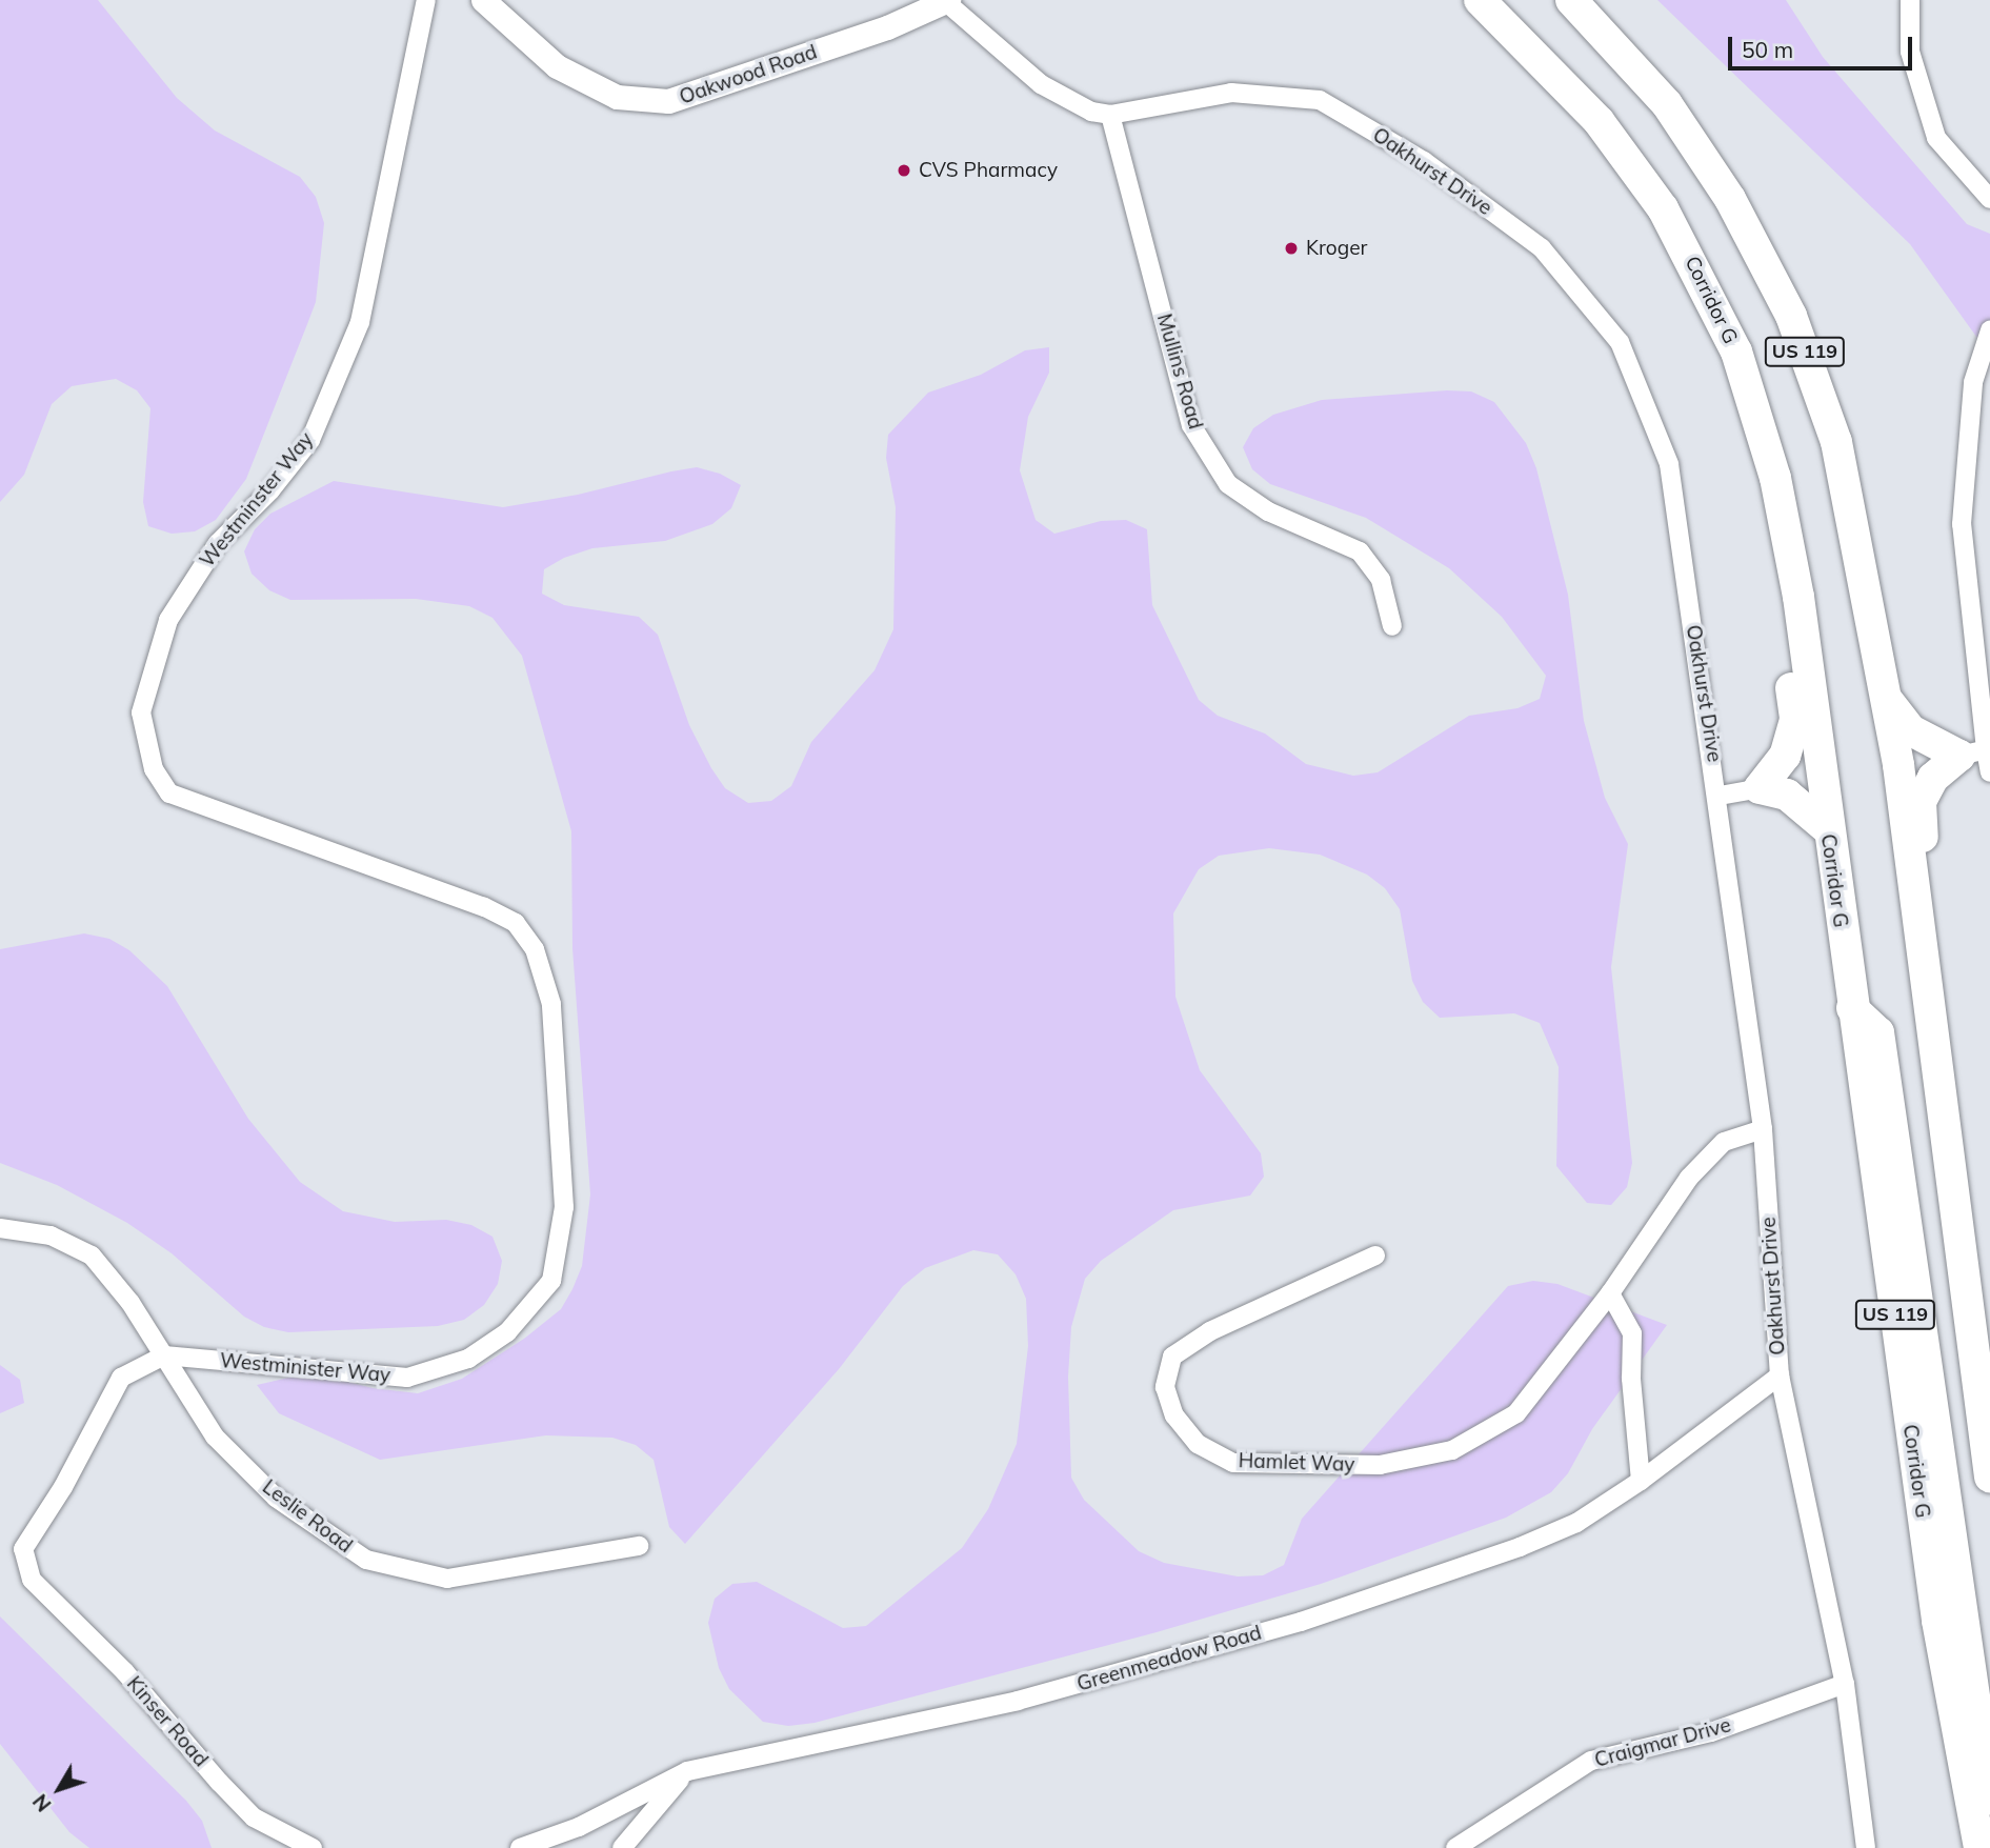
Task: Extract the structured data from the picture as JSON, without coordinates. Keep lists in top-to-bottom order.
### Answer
{
  "streets": {
    "highway": ["Corridor G", "US 119"],
    "street": [
      "Oakwood Road",
      "Oakhurst Drive",
      "Mullins Road",
      "Westminster Way",
      "Westminister Way",
      "Hamlet Way",
      "Leslie Road",
      "Greenmeadow Road",
      "Kinser Road",
      "Craigmar Drive"
    ]
  },
  "crossings": [
    ["Oakwood Road", "Oakhurst Drive"],
    ["Oakhurst Drive", "Mullins Road"],
    ["Oakhurst Drive", "Hamlet Way"],
    ["Oakhurst Drive", "Greenmeadow Road"],
    ["Oakhurst Drive", "Craigmar Drive"],
    ["Westminster Way", "Westminister Way"],
    ["Westminister Way", "Leslie Road"],
    ["Westminister Way", "Kinser Road"],
    ["Leslie Road", "Kinser Road"]
  ],
  "places": ["CVS Pharmacy", "Kroger"],
  "scale_bar": "50 m",
  "north": "bottom left"
}
